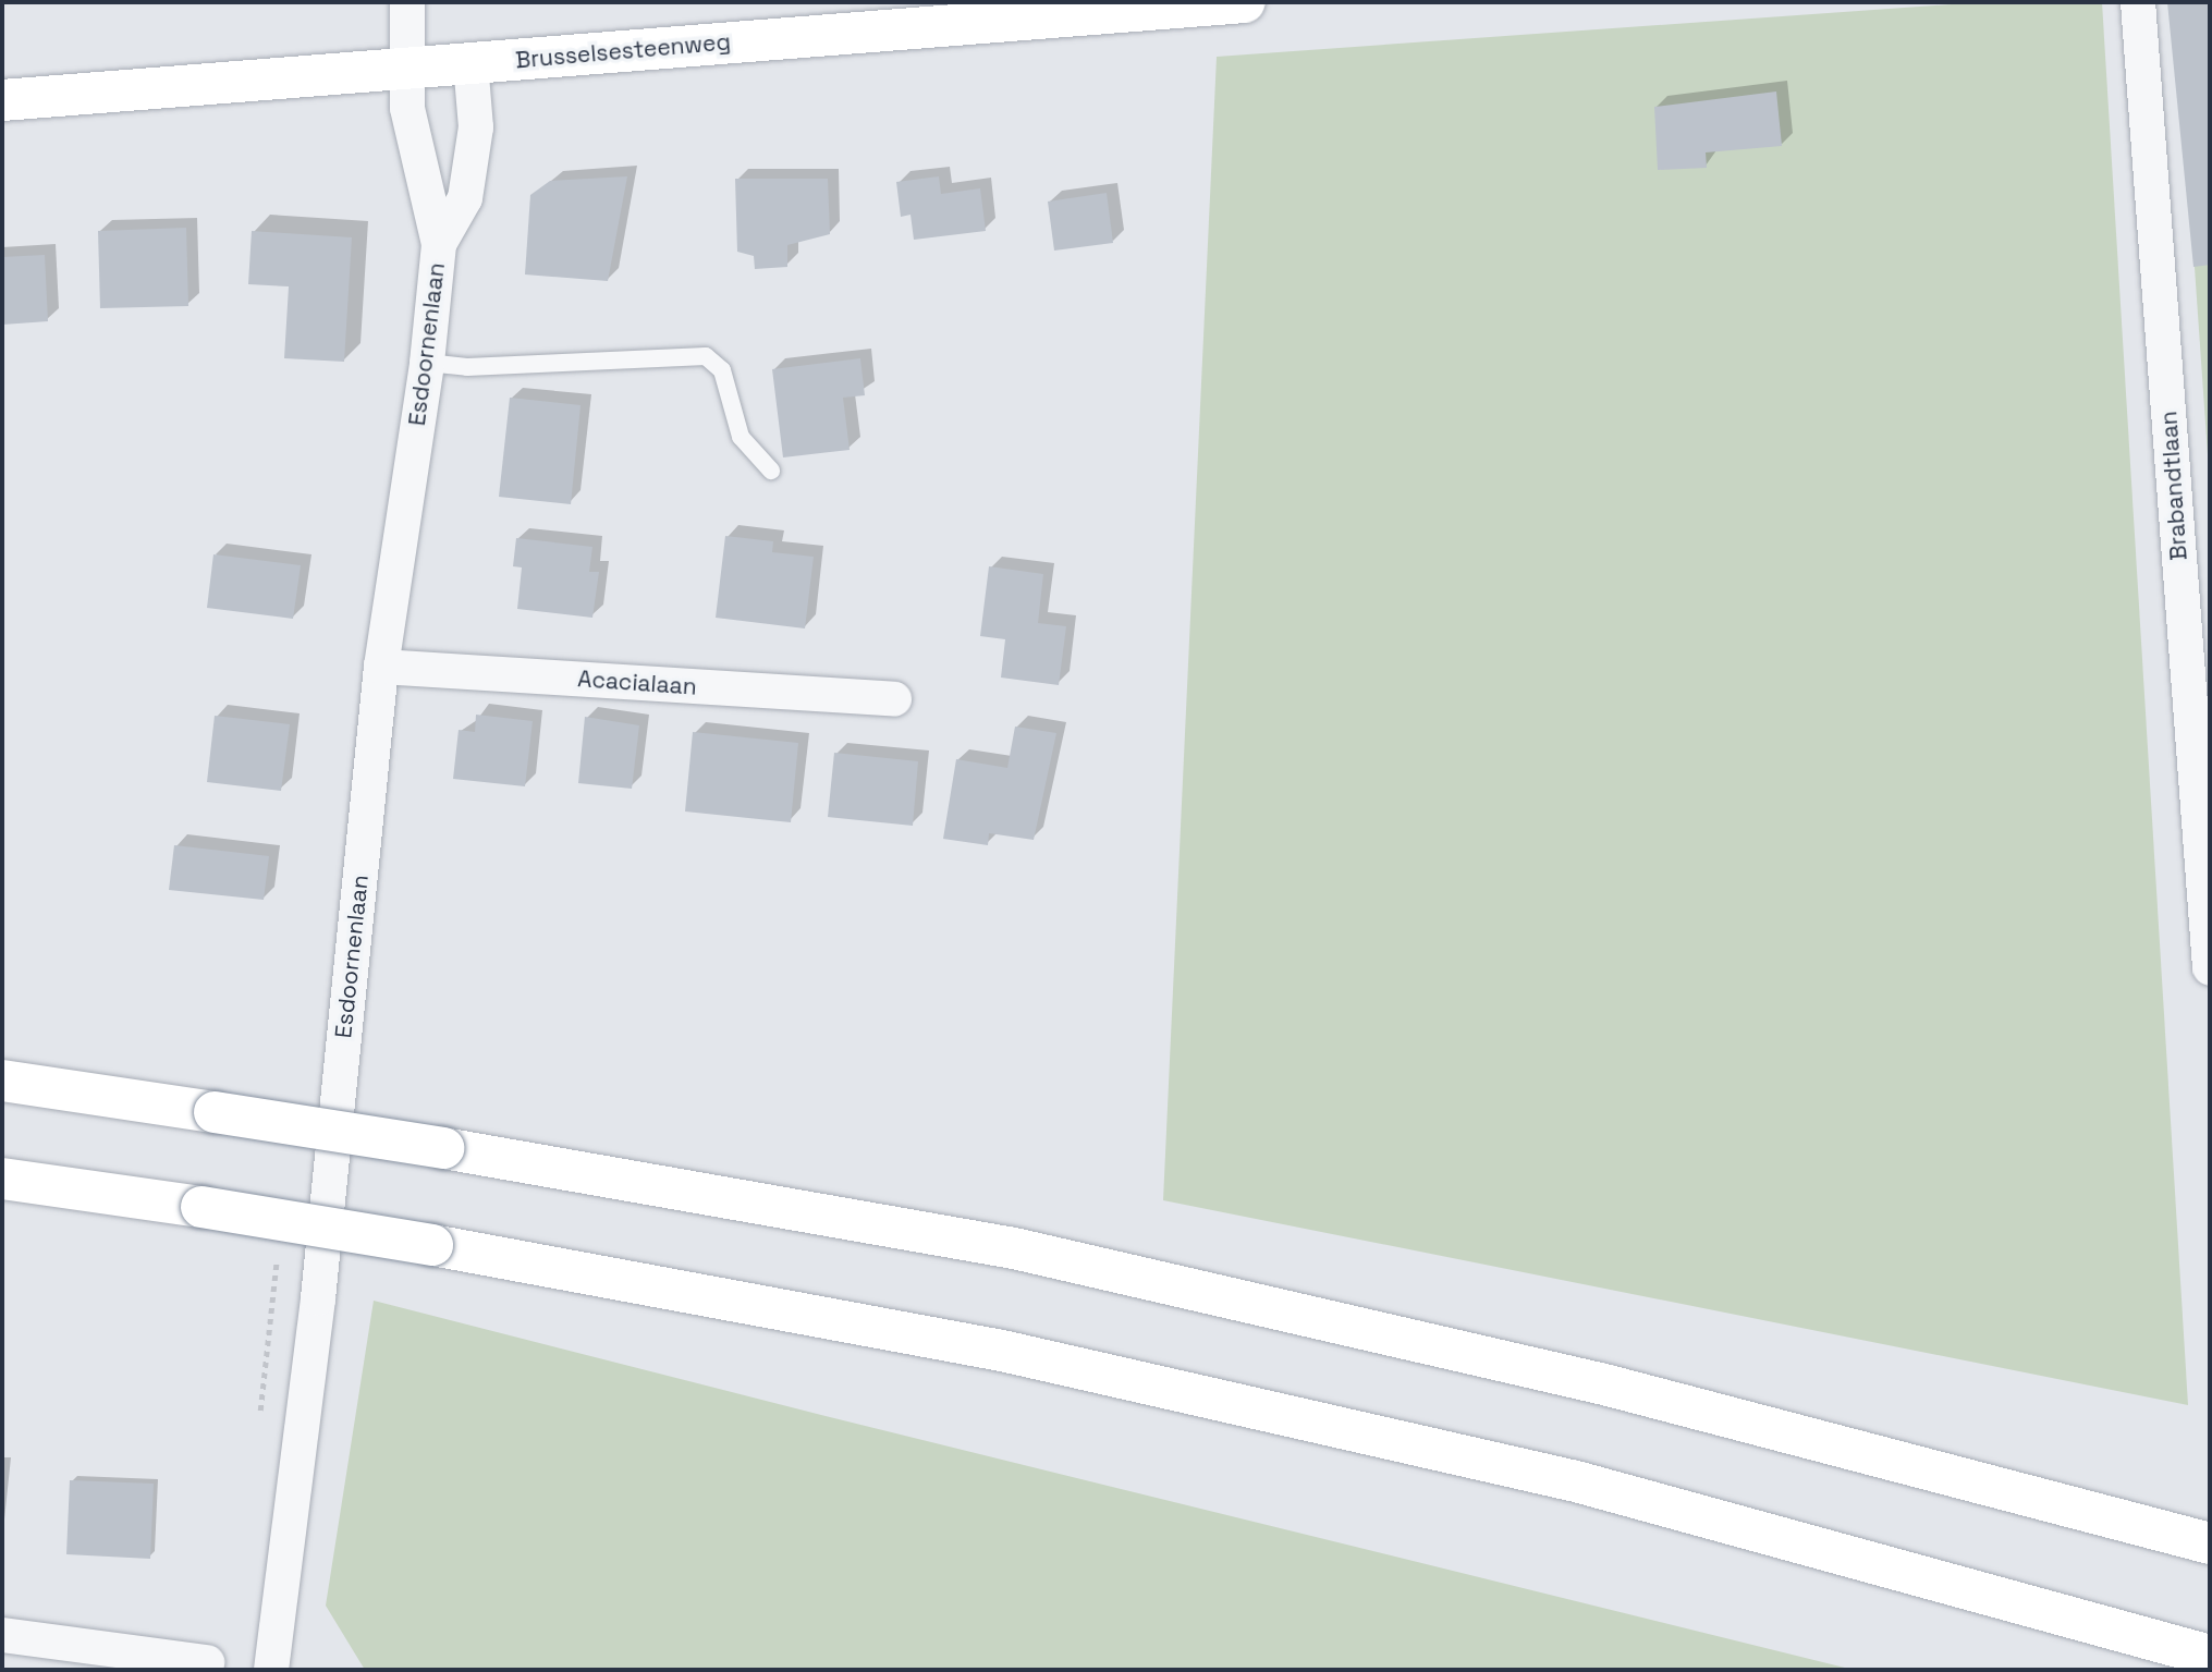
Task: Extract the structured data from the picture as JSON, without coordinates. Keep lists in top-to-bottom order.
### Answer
{
  "streets": {
    "main road": ["Brusselsesteenweg"],
    "street": ["Esdoornenlaan", "Brabandtlaan", "Acacialaan"]
  },
  "crossings": [
    ["Brusselsesteenweg", "Esdoornenlaan"],
    ["Esdoornenlaan", "Acacialaan"]
  ]
}
